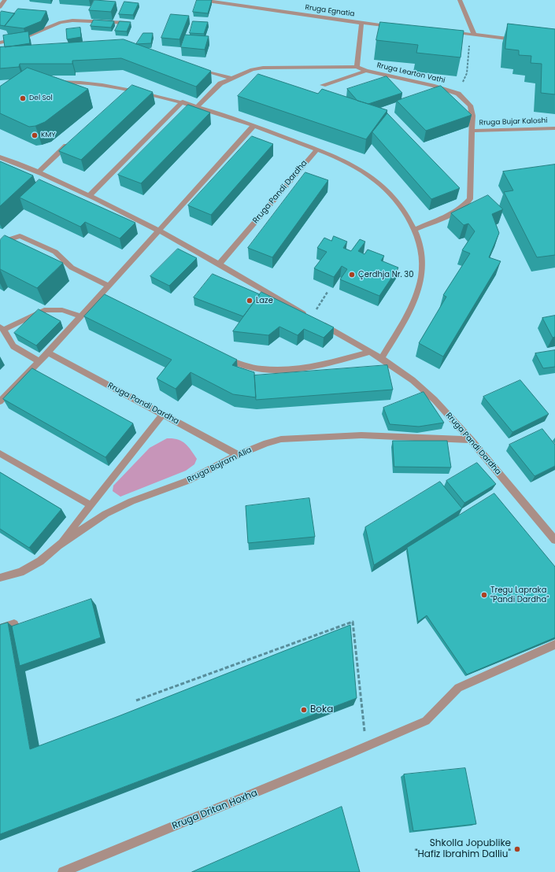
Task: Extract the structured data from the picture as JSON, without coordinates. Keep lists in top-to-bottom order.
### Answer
{
  "streets": {
    "street": [
      "Rruga Egnatia",
      "Rruga Learton Vathi",
      "Rruga Bujar Kaloshi",
      "Rruga Pandi Dardha",
      "Rruga Bajram Alia",
      "Rruga Dritan Hoxha"
    ]
  },
  "crossings": [
    ["Rruga Egnatia", "Rruga Learton Vathi"],
    ["Rruga Learton Vathi", "Rruga Bujar Kaloshi"],
    ["Rruga Pandi Dardha", "Rruga Bajram Alia"]
  ],
  "places": [
    "Del Sol",
    "KMY",
    "Çerdhja Nr. 30",
    "Laze",
    "Tregu Lapraka \"Pandi Dardha\"",
    "Boka",
    "Shkolla Jopublike \"Hafiz Ibrahim Dalliu\""
  ]
}
